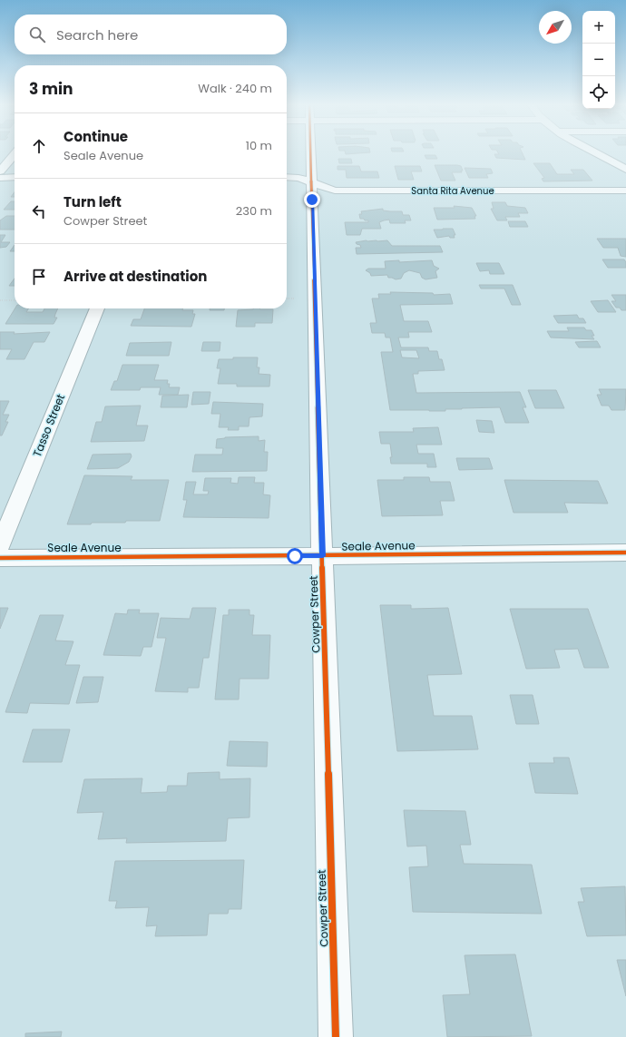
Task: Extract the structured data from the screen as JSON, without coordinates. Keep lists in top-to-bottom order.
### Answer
{
  "streets": {
    "street": [
      "Santa Rita Avenue",
      "Tasso Street",
      "Seale Avenue",
      "Cowper Street"
    ]
  },
  "crossings": [
    ["Santa Rita Avenue", "Cowper Street"],
    ["Seale Avenue", "Cowper Street"]
  ],
  "north": "bottom left",
  "page": {
    "map_buttons": ["+", "−"],
    "search": "Search here",
    "heading": ["3 min", "Walk · 240 m"],
    "list": [
      ["Continue", "Seale Avenue", "10 m"],
      ["Turn left", "Cowper Street", "230 m"],
      "Arrive at destination"
    ]
  }
}
